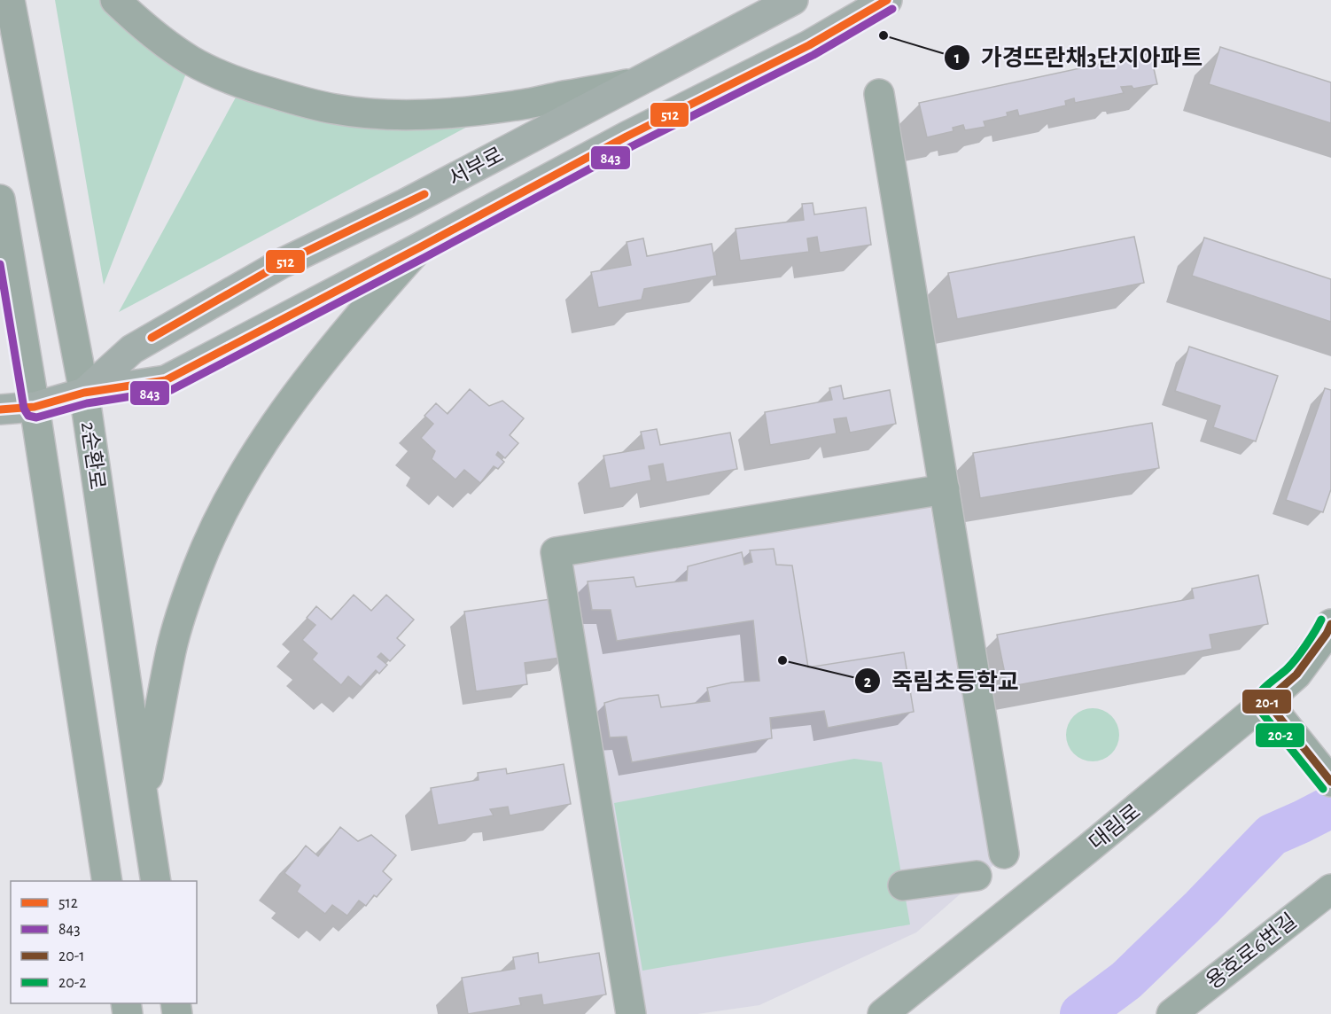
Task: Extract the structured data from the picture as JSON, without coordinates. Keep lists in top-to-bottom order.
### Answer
{
  "streets": {
    "main road": ["서부로"],
    "street": ["2순환로", "대림로", "용호로6번길"]
  },
  "crossings": [
    ["서부로", "2순환로"]
  ],
  "places": ["가경뜨란채3단지아파트", "죽림초등학교"],
  "lines": [
    "transit line 512",
    "transit line 843",
    "transit line 20-2",
    "transit line 20-1"
  ],
  "legend": [
    "512",
    "843",
    "20-1",
    "20-2"
  ]
}
